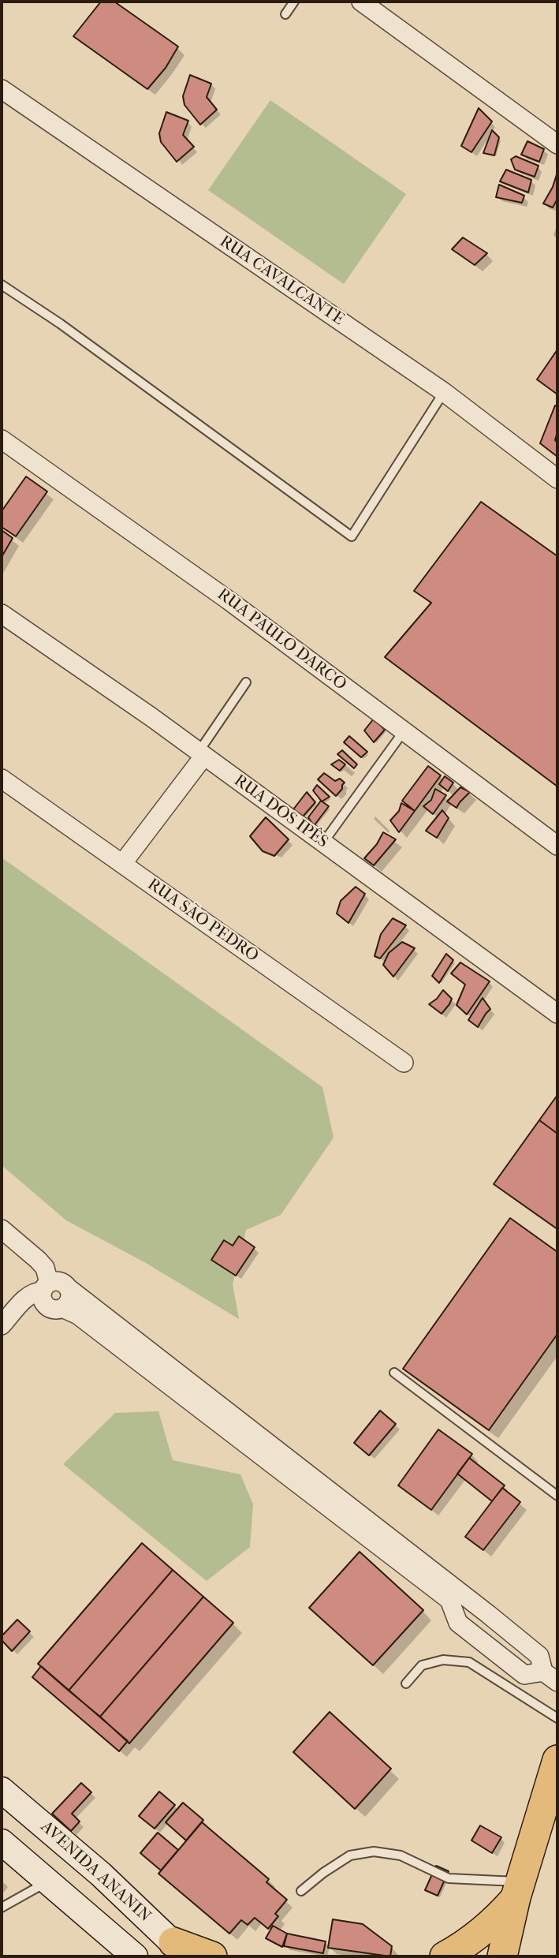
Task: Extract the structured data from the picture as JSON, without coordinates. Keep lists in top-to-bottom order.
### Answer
{
  "streets": {
    "main road": ["AVENIDA ANANIN"],
    "street": [
      "RUA CAVALCANTE",
      "RUA PAULO DARCO",
      "RUA DOS IPÊS",
      "RUA SÃO PEDRO"
    ]
  }
}
